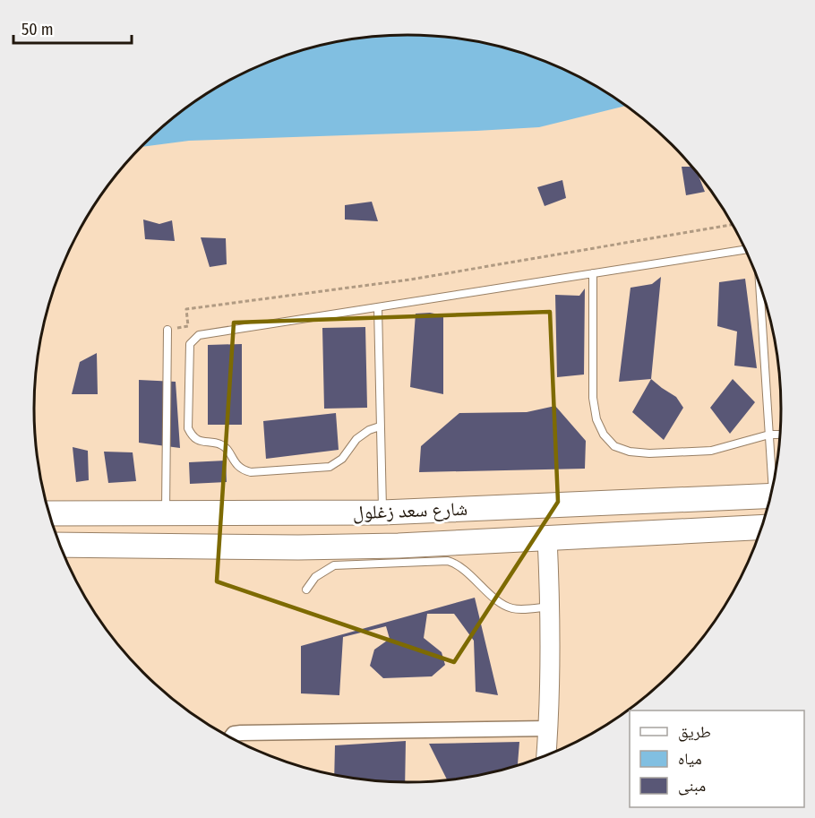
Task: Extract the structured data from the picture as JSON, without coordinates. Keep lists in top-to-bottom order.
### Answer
{
  "streets": {
    "main road": ["شارع سعد زغلول"]
  },
  "legend": ["طريق", "مياه", "مبنى"],
  "scale_bar": "50 m"
}
